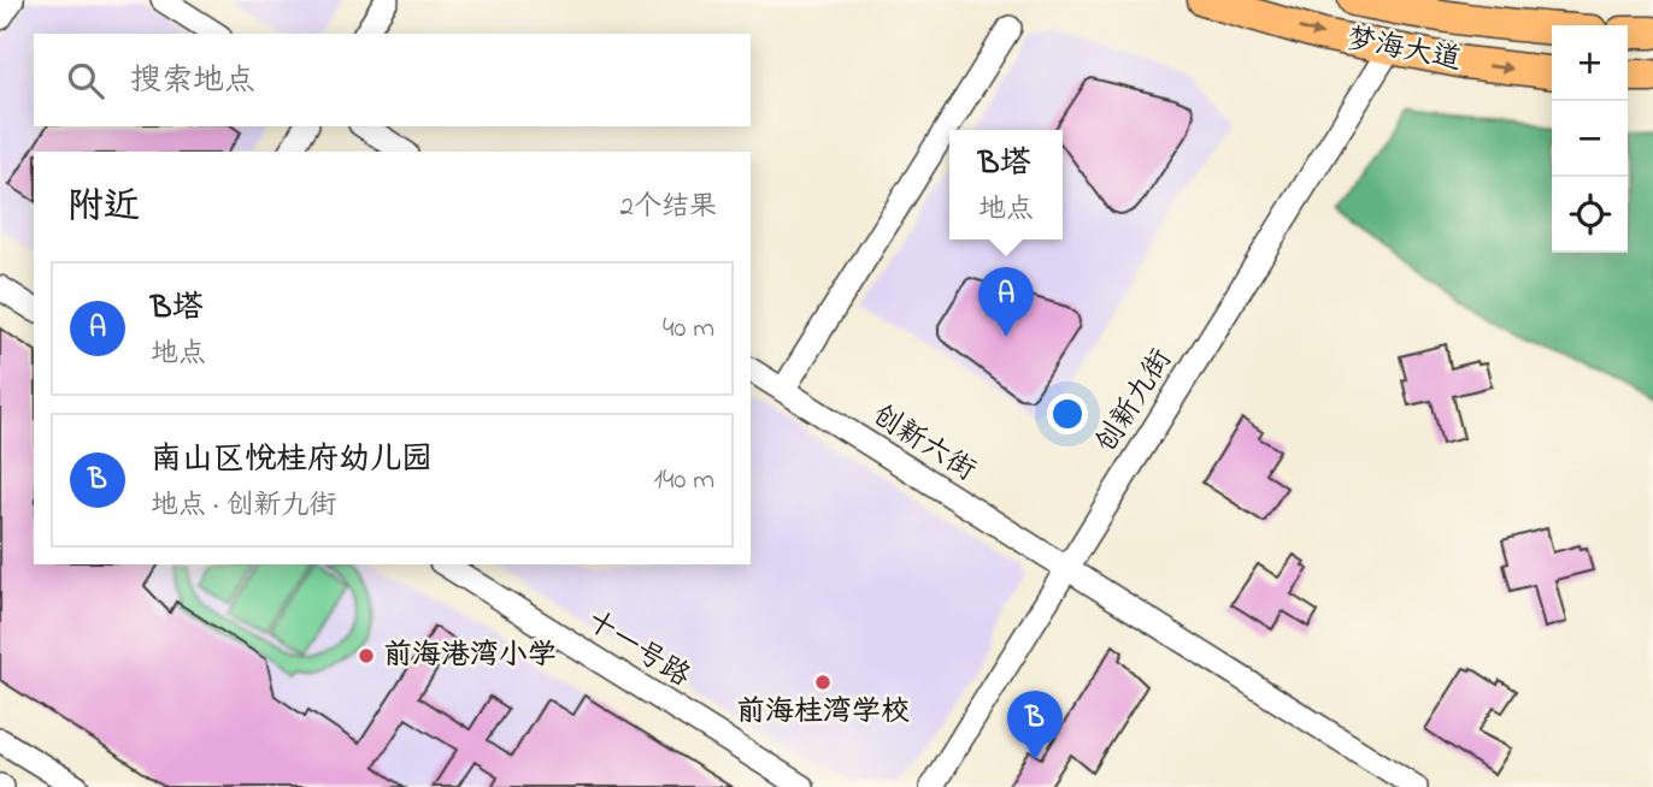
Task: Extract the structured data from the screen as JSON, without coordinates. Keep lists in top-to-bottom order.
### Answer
{
  "streets": {
    "main road": ["梦海大道"],
    "street": ["创新九街", "创新六街", "十一号路"]
  },
  "crossings": [
    ["梦海大道", "创新九街"],
    ["创新九街", "创新六街"]
  ],
  "places": ["前海港湾小学", "前海桂湾学校"],
  "page": {
    "map_buttons": ["+", "−"],
    "search": "搜索地点",
    "popup": ["B塔", "地点"],
    "heading": ["附近", "2个结果"],
    "list": [
      {
        "mark": "A",
        "name": "B塔",
        "note": "地点",
        "value": "40 m"
      },
      {
        "mark": "B",
        "name": "南山区悦桂府幼儿园",
        "note": "地点 · 创新九街",
        "value": "140 m"
      }
    ],
    "pins": ["A", "B"]
  }
}
